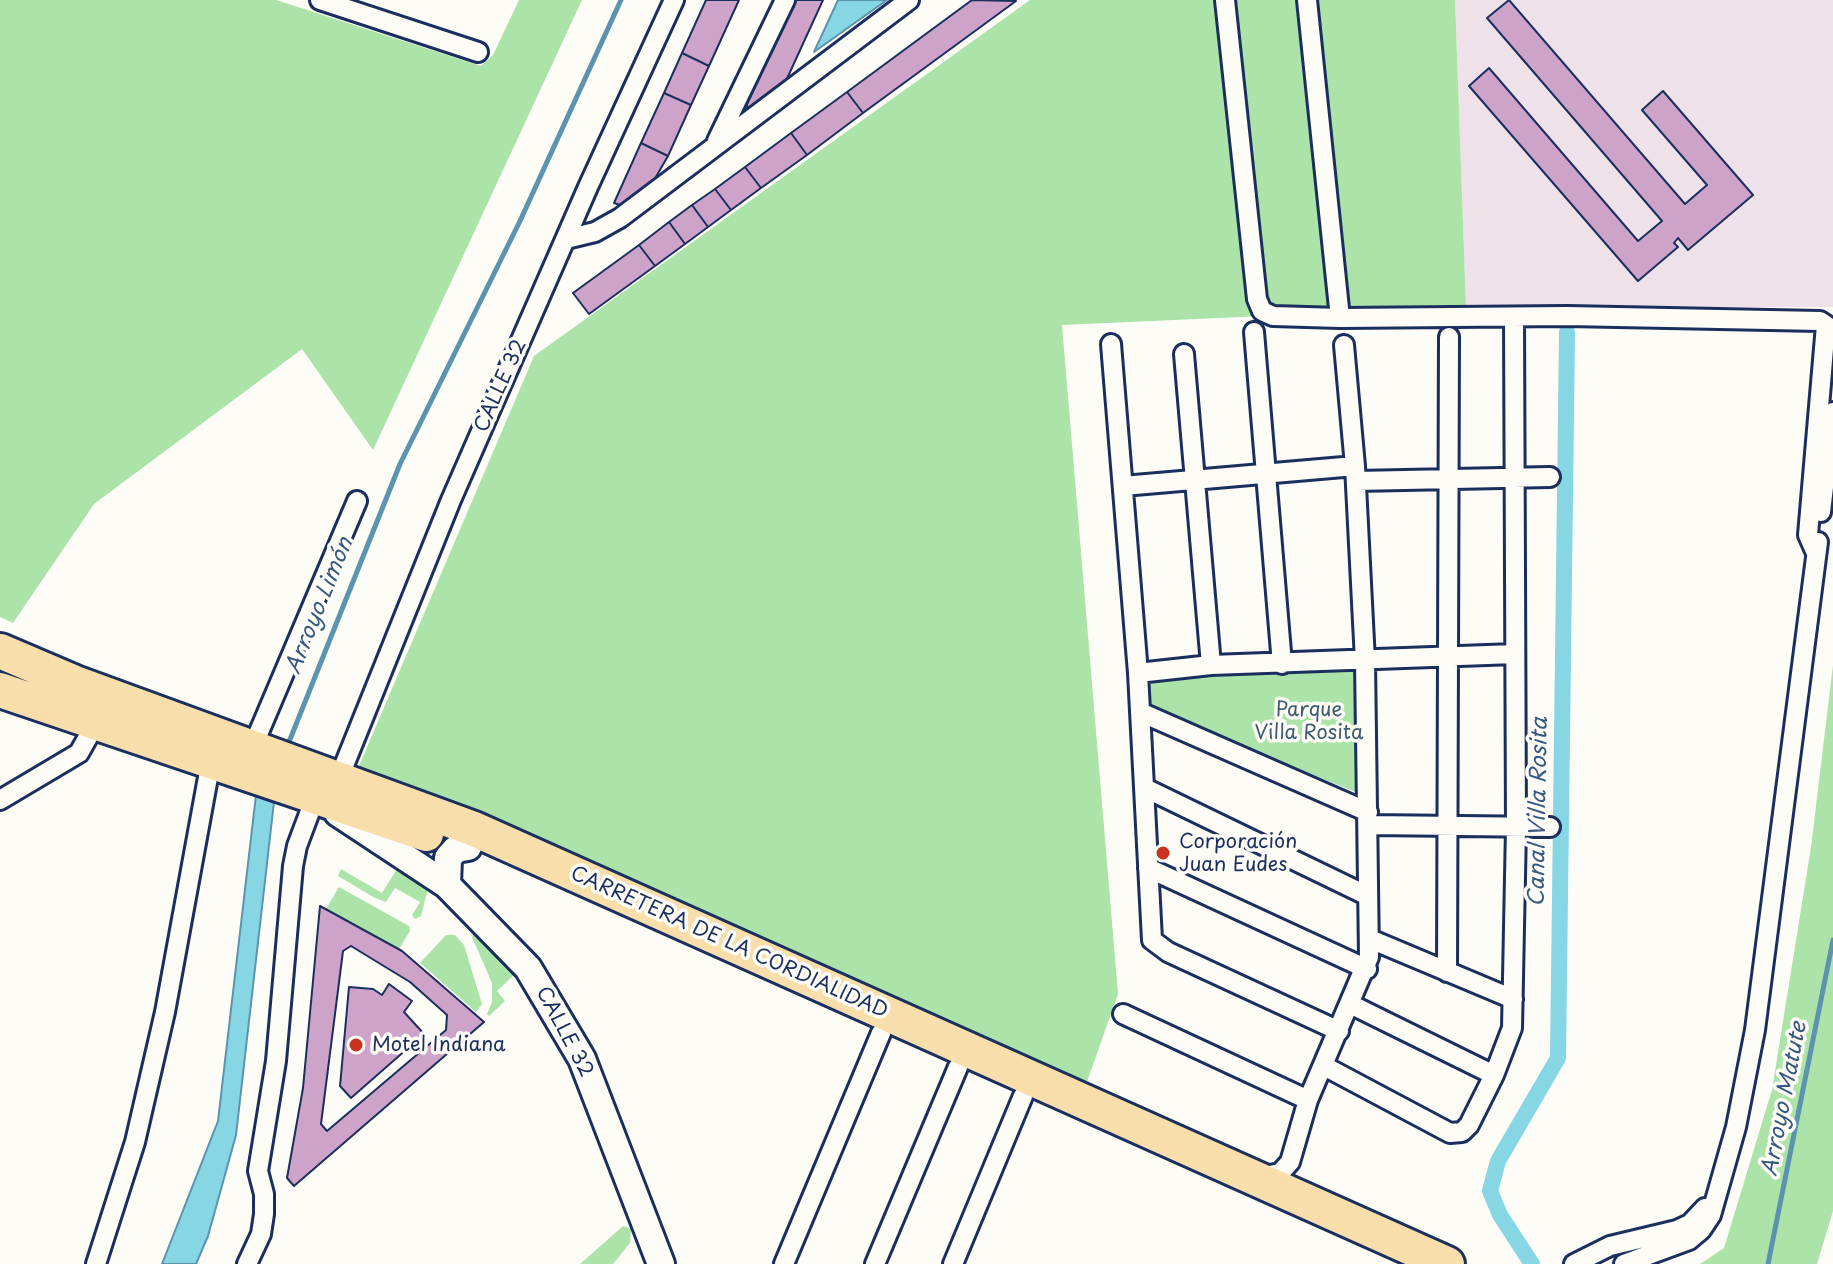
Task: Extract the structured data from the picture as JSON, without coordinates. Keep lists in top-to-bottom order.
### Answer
{
  "streets": {
    "highway": ["CARRETERA DE LA CORDIALIDAD"],
    "street": ["CALLE 32"]
  },
  "crossings": [
    ["CALLE 32", "CARRETERA DE LA CORDIALIDAD"]
  ],
  "water": ["Arroyo Limón", "Canal Villa Rosita", "Arroyo Matute"],
  "parks": ["Parque Villa Rosita"],
  "places": ["Corporación Juan Eudes", "Motel Indiana"]
}
